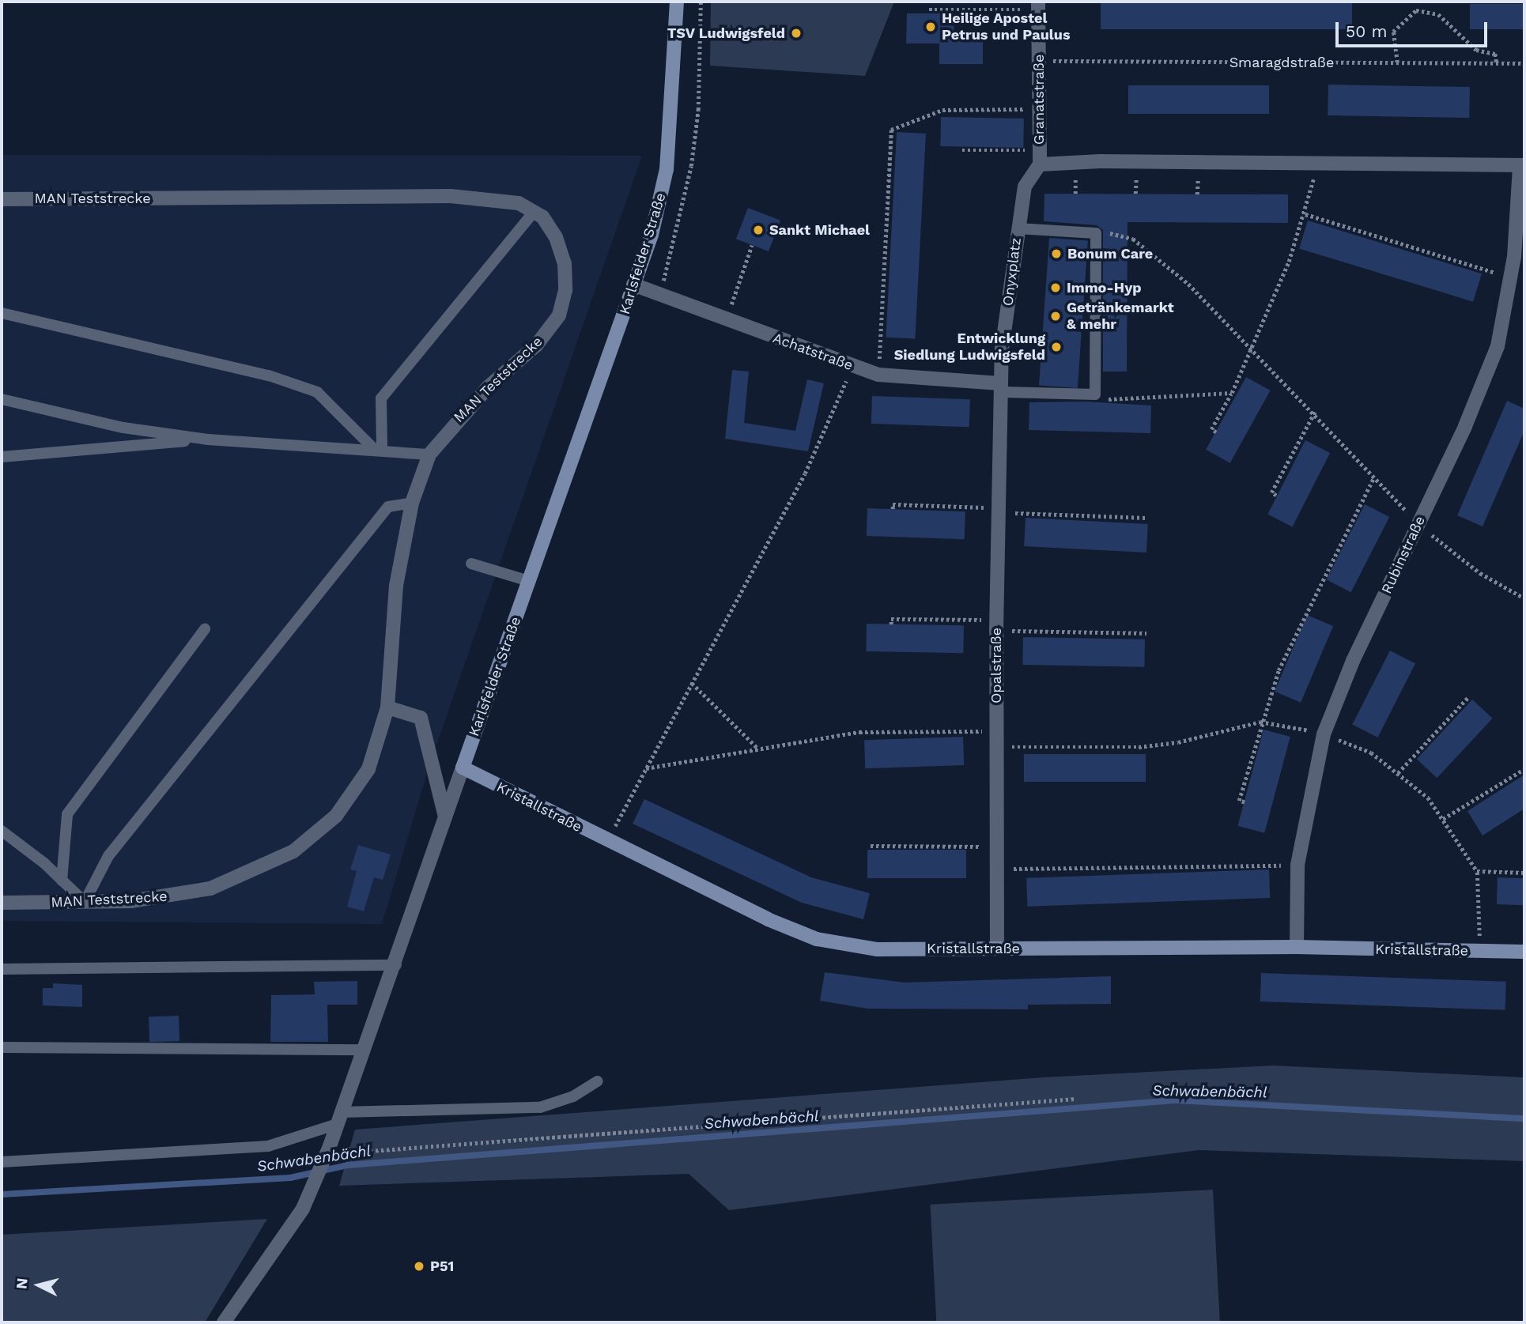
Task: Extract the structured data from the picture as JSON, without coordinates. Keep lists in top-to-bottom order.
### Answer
{
  "streets": {
    "street": [
      "Granatstraße",
      "MAN Teststrecke",
      "Karlsfelder Straße",
      "Onyxplatz",
      "Achatstraße",
      "Rubinstraße",
      "Opalstraße",
      "Kristallstraße"
    ],
    "path": ["Smaragdstraße"]
  },
  "crossings": [
    ["Smaragdstraße", "Granatstraße"],
    ["Granatstraße", "Onyxplatz"],
    ["Karlsfelder Straße", "Achatstraße"],
    ["Karlsfelder Straße", "Kristallstraße"],
    ["Onyxplatz", "Achatstraße"],
    ["Onyxplatz", "Opalstraße"],
    ["Achatstraße", "Opalstraße"],
    ["Rubinstraße", "Kristallstraße"],
    ["Opalstraße", "Kristallstraße"]
  ],
  "water": ["Schwabenbächl"],
  "places": [
    "Heilige Apostel Petrus und Paulus",
    "TSV Ludwigsfeld",
    "Sankt Michael",
    "Bonum Care",
    "Immo-Hyp",
    "Getränkemarkt & mehr",
    "Entwicklung Siedlung Ludwigsfeld",
    "P51"
  ],
  "scale_bar": "50 m",
  "north": "left"
}
